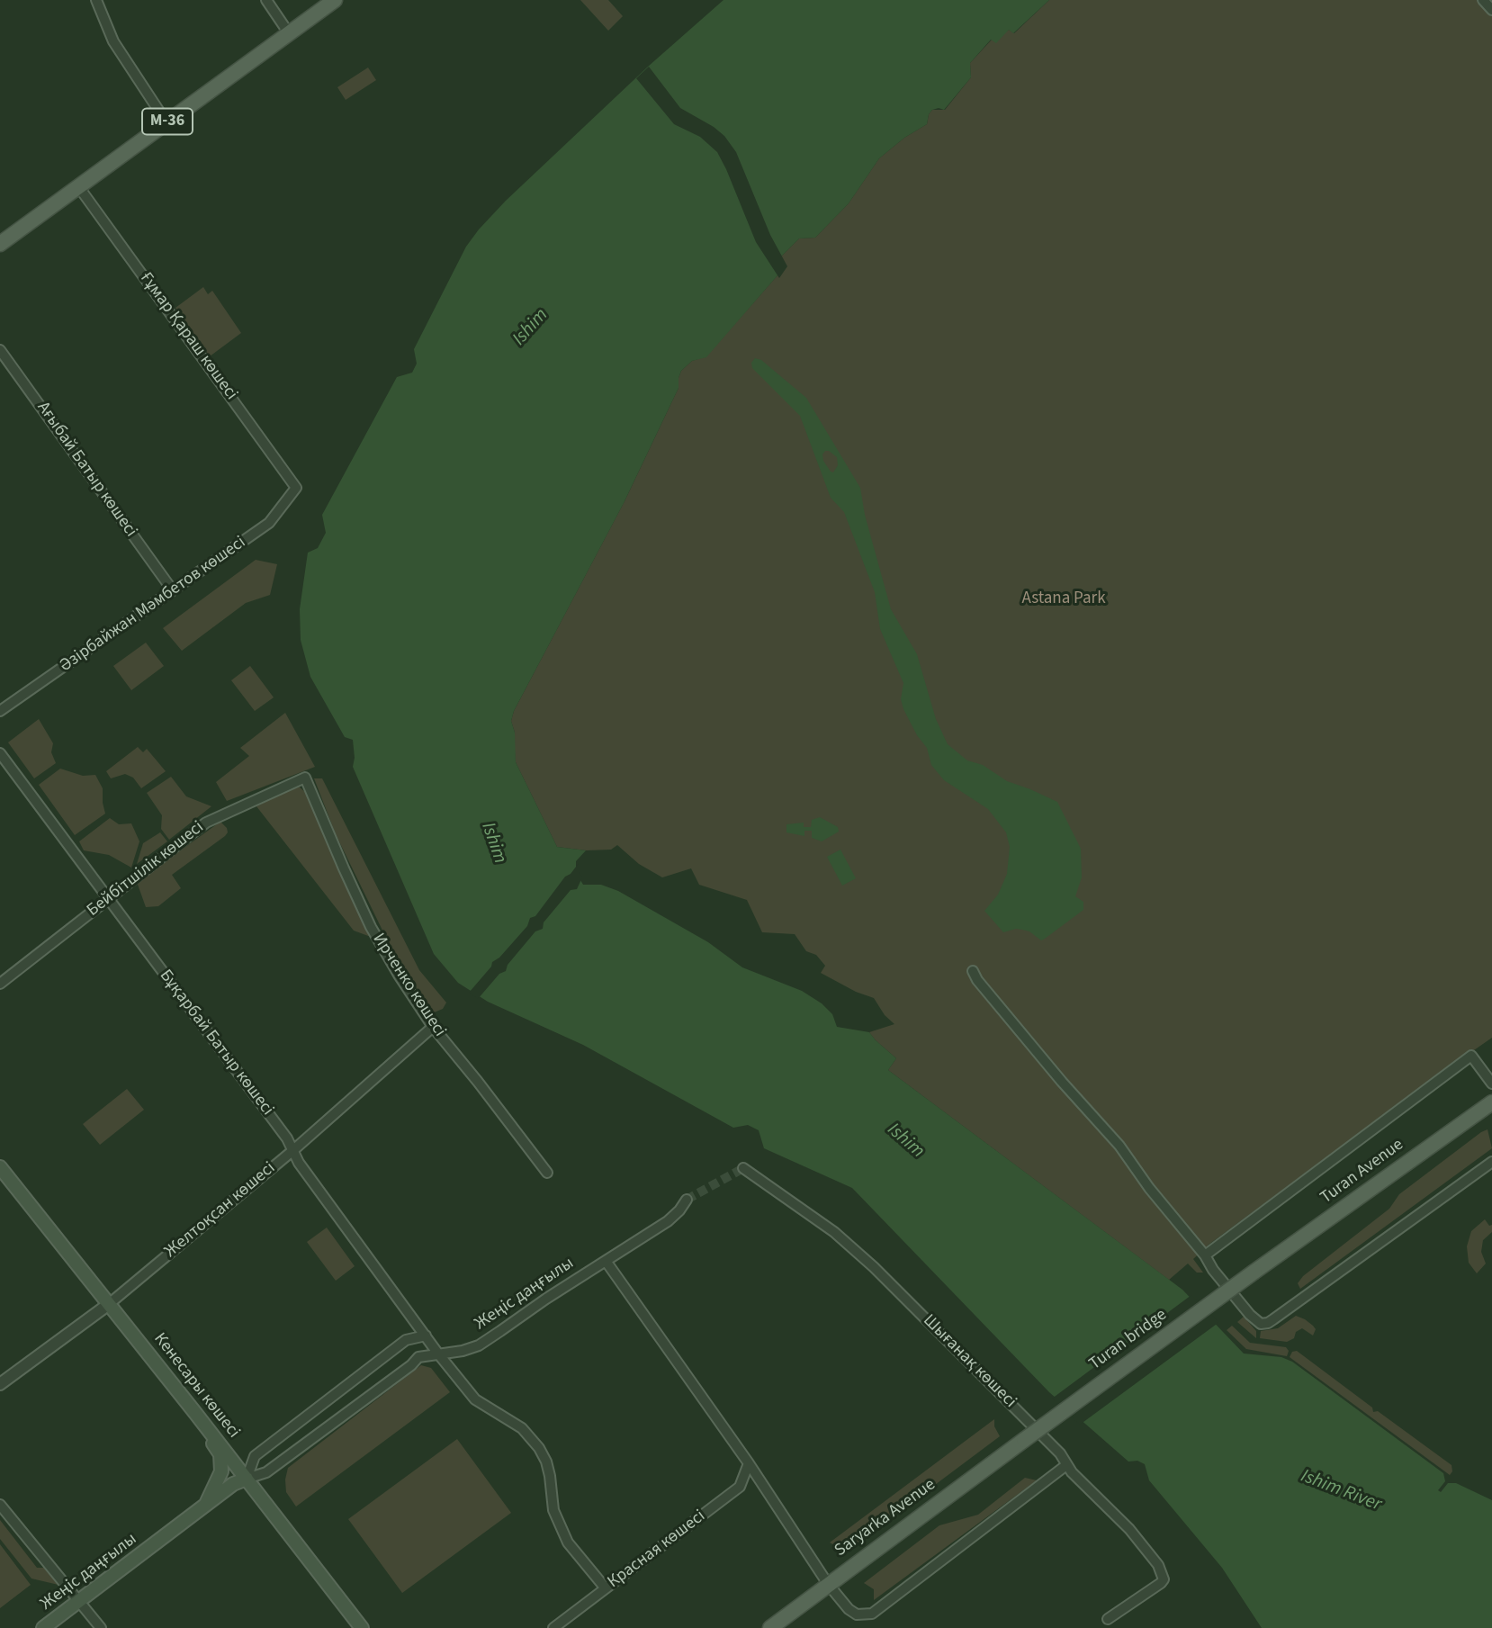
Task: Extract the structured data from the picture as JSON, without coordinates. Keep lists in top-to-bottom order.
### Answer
{
  "streets": {
    "main road": [
      "M-36",
      "Turan Avenue",
      "Жеңіс даңғылы",
      "Turan bridge",
      "Кенесары көшесі",
      "Saryarka Avenue"
    ],
    "street": [
      "Ғұмар Қараш көшесі",
      "Ағыбай Батыр көшесі",
      "Әзірбайжан Мәмбетов көшесі",
      "Бейбітшілік көшесі",
      "Ирченко көшесі",
      "Бұқарбай Батыр көшесі",
      "Желтоқсан көшесі",
      "Шығанақ көшесі",
      "Красная көшесі"
    ]
  },
  "crossings": [
    ["M-36", "Ғұмар Қараш көшесі"],
    ["Ғұмар Қараш көшесі", "Әзірбайжан Мәмбетов көшесі"],
    ["Ағыбай Батыр көшесі", "Әзірбайжан Мәмбетов көшесі"],
    ["Бейбітшілік көшесі", "Ирченко көшесі"],
    ["Бейбітшілік көшесі", "Бұқарбай Батыр көшесі"],
    ["Ирченко көшесі", "Желтоқсан көшесі"],
    ["Бұқарбай Батыр көшесі", "Желтоқсан көшесі"],
    ["Бұқарбай Батыр көшесі", "Жеңіс даңғылы"],
    ["Бұқарбай Батыр көшесі", "Красная көшесі"],
    ["Turan Avenue", "Turan bridge"],
    ["Желтоқсан көшесі", "Кенесары көшесі"],
    ["Жеңіс даңғылы", "Кенесары көшесі"],
    ["Turan bridge", "Saryarka Avenue"]
  ],
  "water": ["Ishim", "Ishim River"],
  "parks": ["Astana Park"]
}
